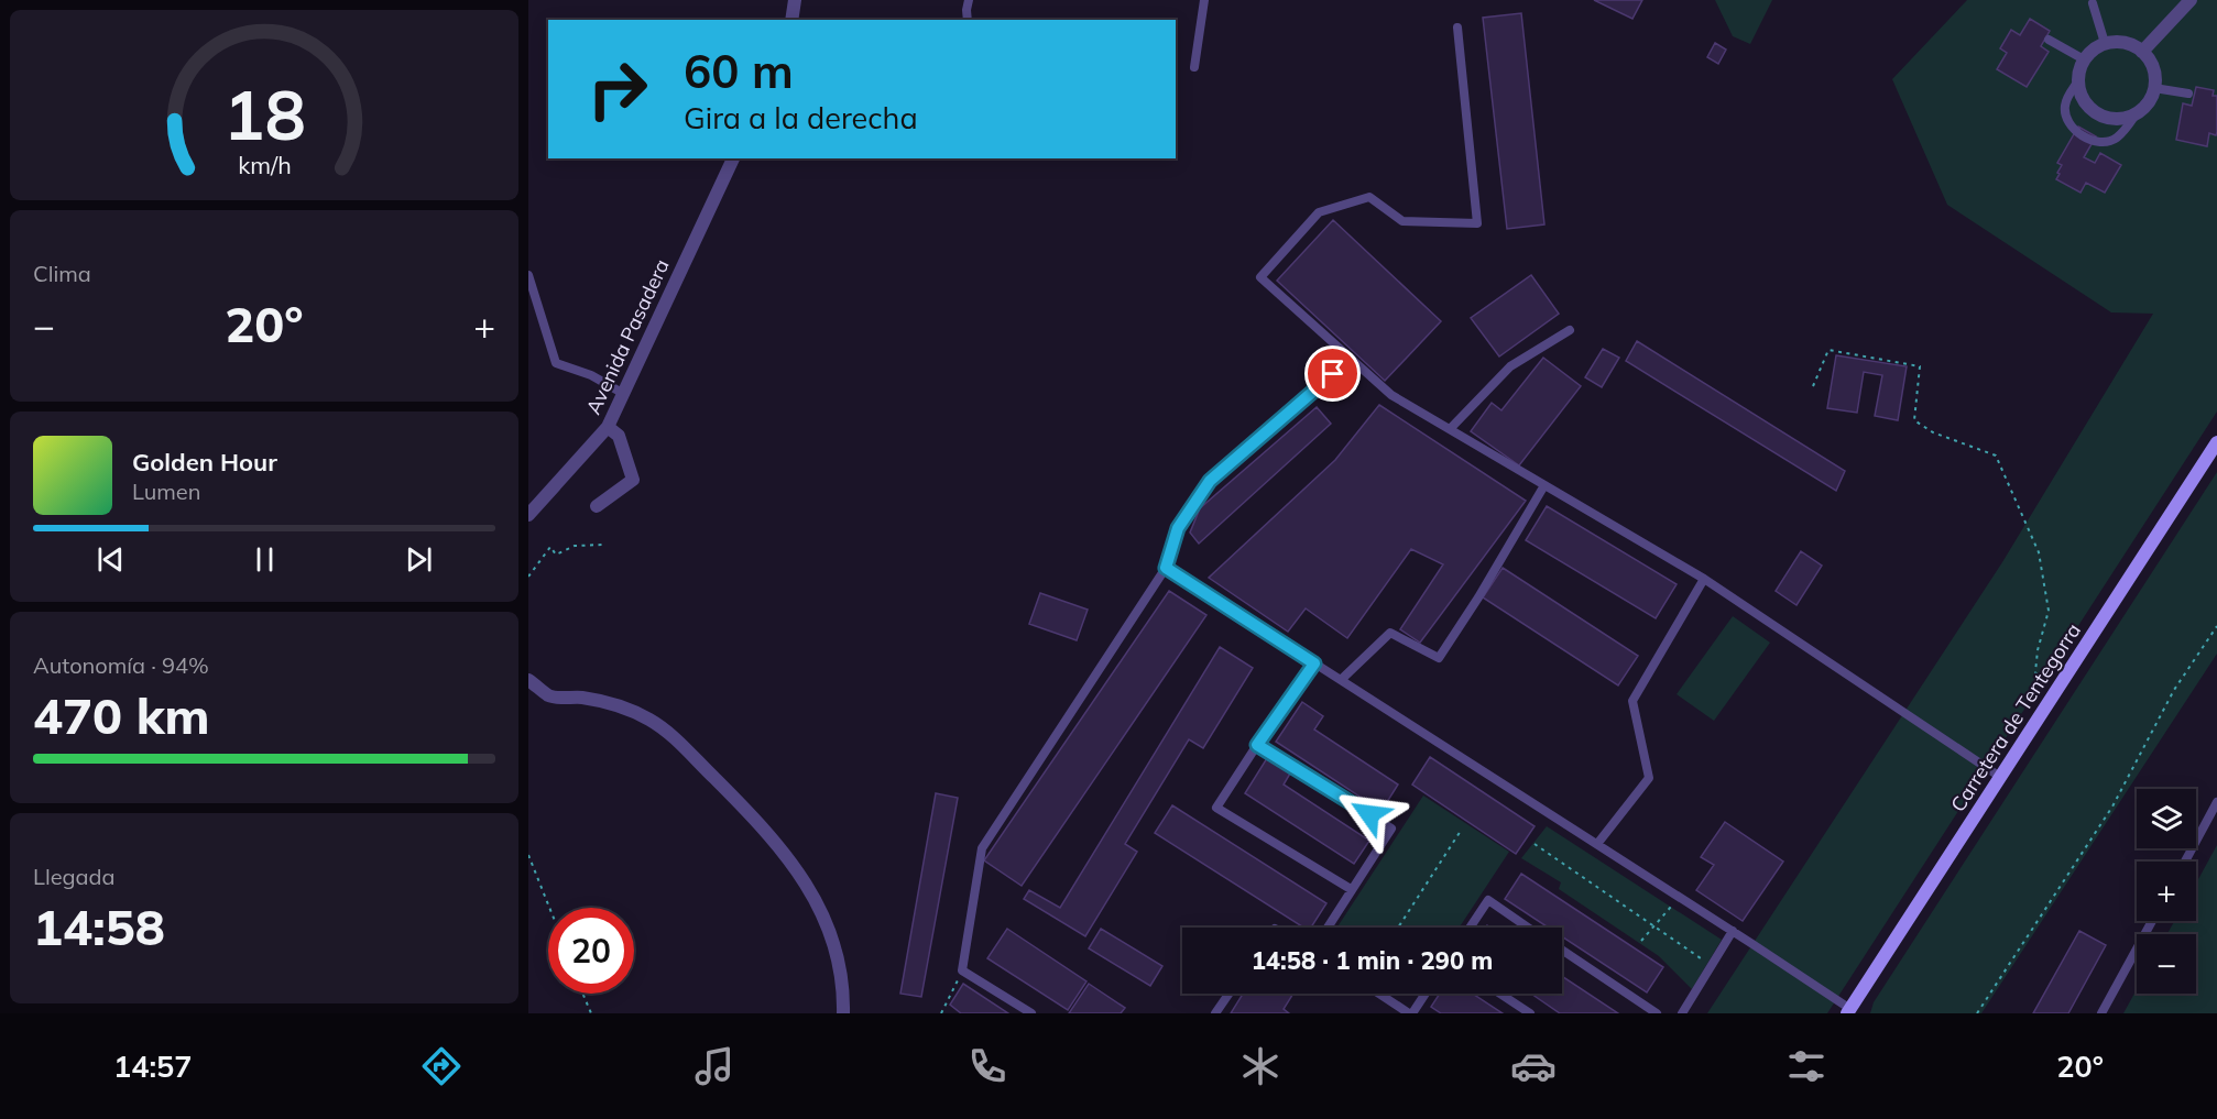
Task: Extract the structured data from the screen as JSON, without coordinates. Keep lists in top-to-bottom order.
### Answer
{
  "streets": {
    "main road": ["Carretera de Tentegorra"],
    "street": ["Avenida Pasadera"]
  },
  "page": {
    "turn": ["60 m", "Gira a la derecha"],
    "tile": [
      "Clima",
      ["Autonomía · 94%", "470 km"],
      ["Llegada", "14:58"]
    ],
    "heat": ["−", "20°", "+"],
    "song": ["Golden Hour", "Lumen"],
    "map_buttons": ["+", "−"],
    "limit": "20",
    "trip": "14:58 · 1 min · 290 m",
    "tabs": ["14:57", "20°"],
    "gauge": ["18", "km/h"]
  }
}
